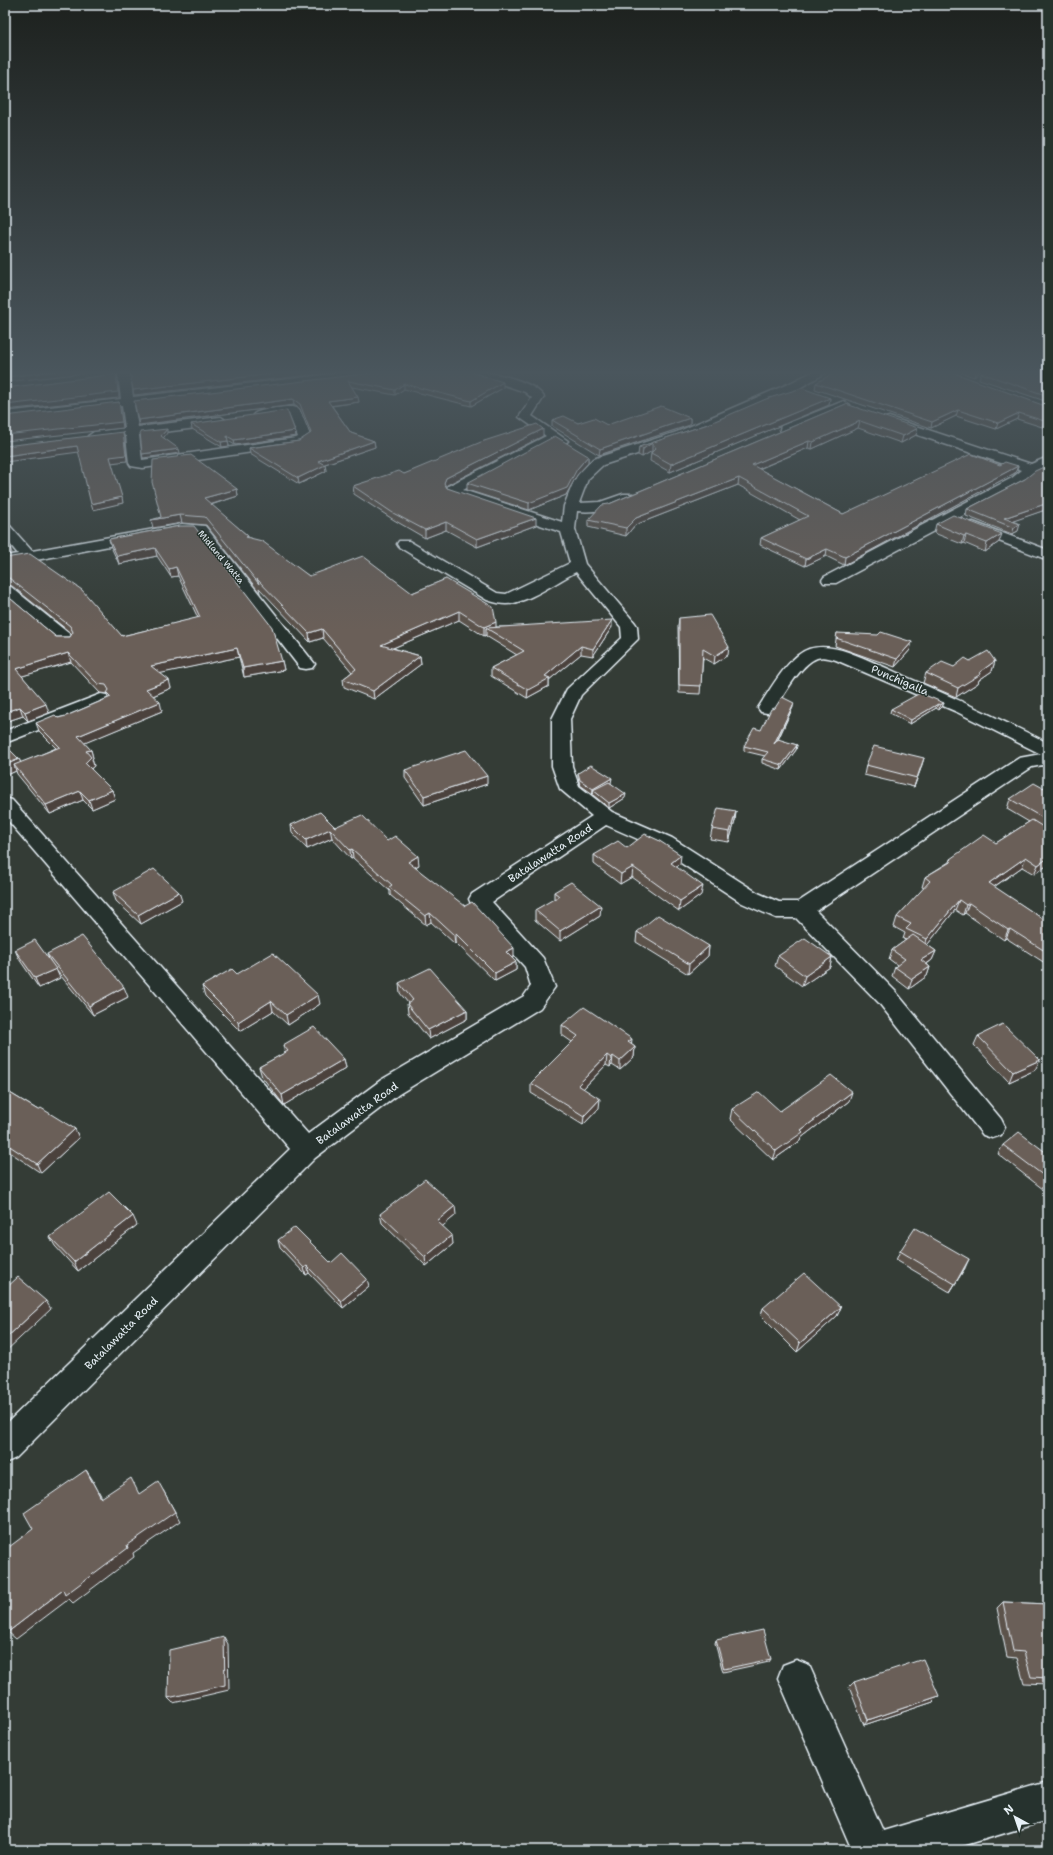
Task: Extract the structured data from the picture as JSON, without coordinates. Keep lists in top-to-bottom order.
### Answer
{
  "streets": {
    "street": ["Midland Watta", "Punchigalla", "Batalawatta Road"]
  },
  "north": "top left"
}
